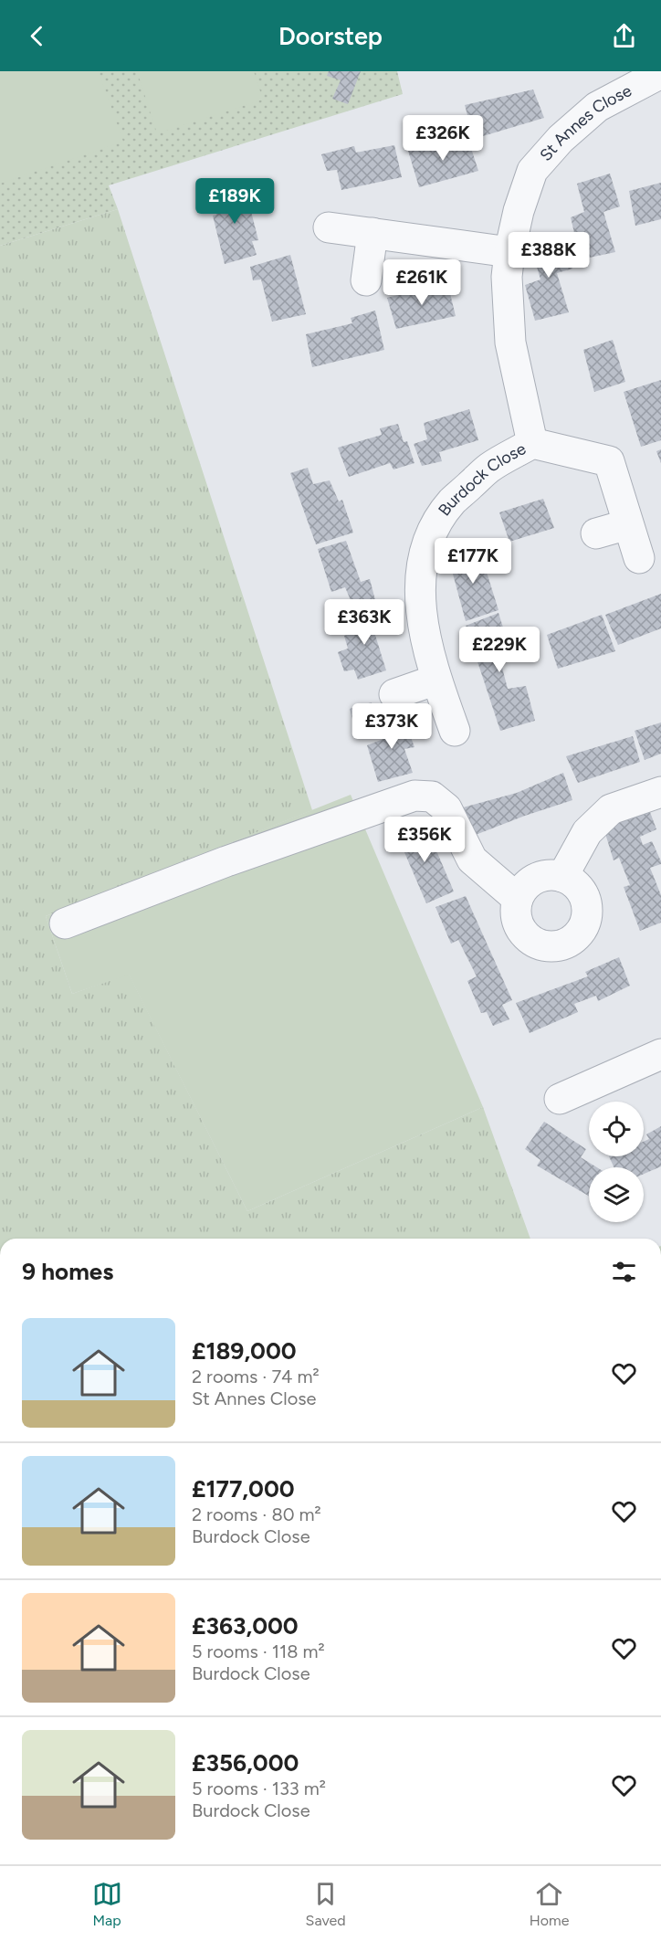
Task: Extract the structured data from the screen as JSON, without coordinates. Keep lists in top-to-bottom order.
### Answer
{
  "streets": {
    "street": ["St Annes Close", "Burdock Close"]
  },
  "crossings": [
    ["St Annes Close", "Burdock Close"]
  ],
  "page": {
    "header": "Doorstep",
    "price": [
      "£326K",
      "£189K",
      "£388K",
      "£261K",
      "£177K",
      "£363K",
      "£229K",
      "£373K",
      "£356K"
    ],
    "heading": "9 homes",
    "list": [
      {
        "name": "£189,000",
        "note": "2 rooms · 74 m² · St Annes Close"
      },
      {
        "name": "£177,000",
        "note": "2 rooms · 80 m² · Burdock Close"
      },
      {
        "name": "£363,000",
        "note": "5 rooms · 118 m² · Burdock Close"
      },
      {
        "name": "£356,000",
        "note": "5 rooms · 133 m² · Burdock Close"
      }
    ],
    "tabs": ["Map", "Saved", "Home"]
  }
}
